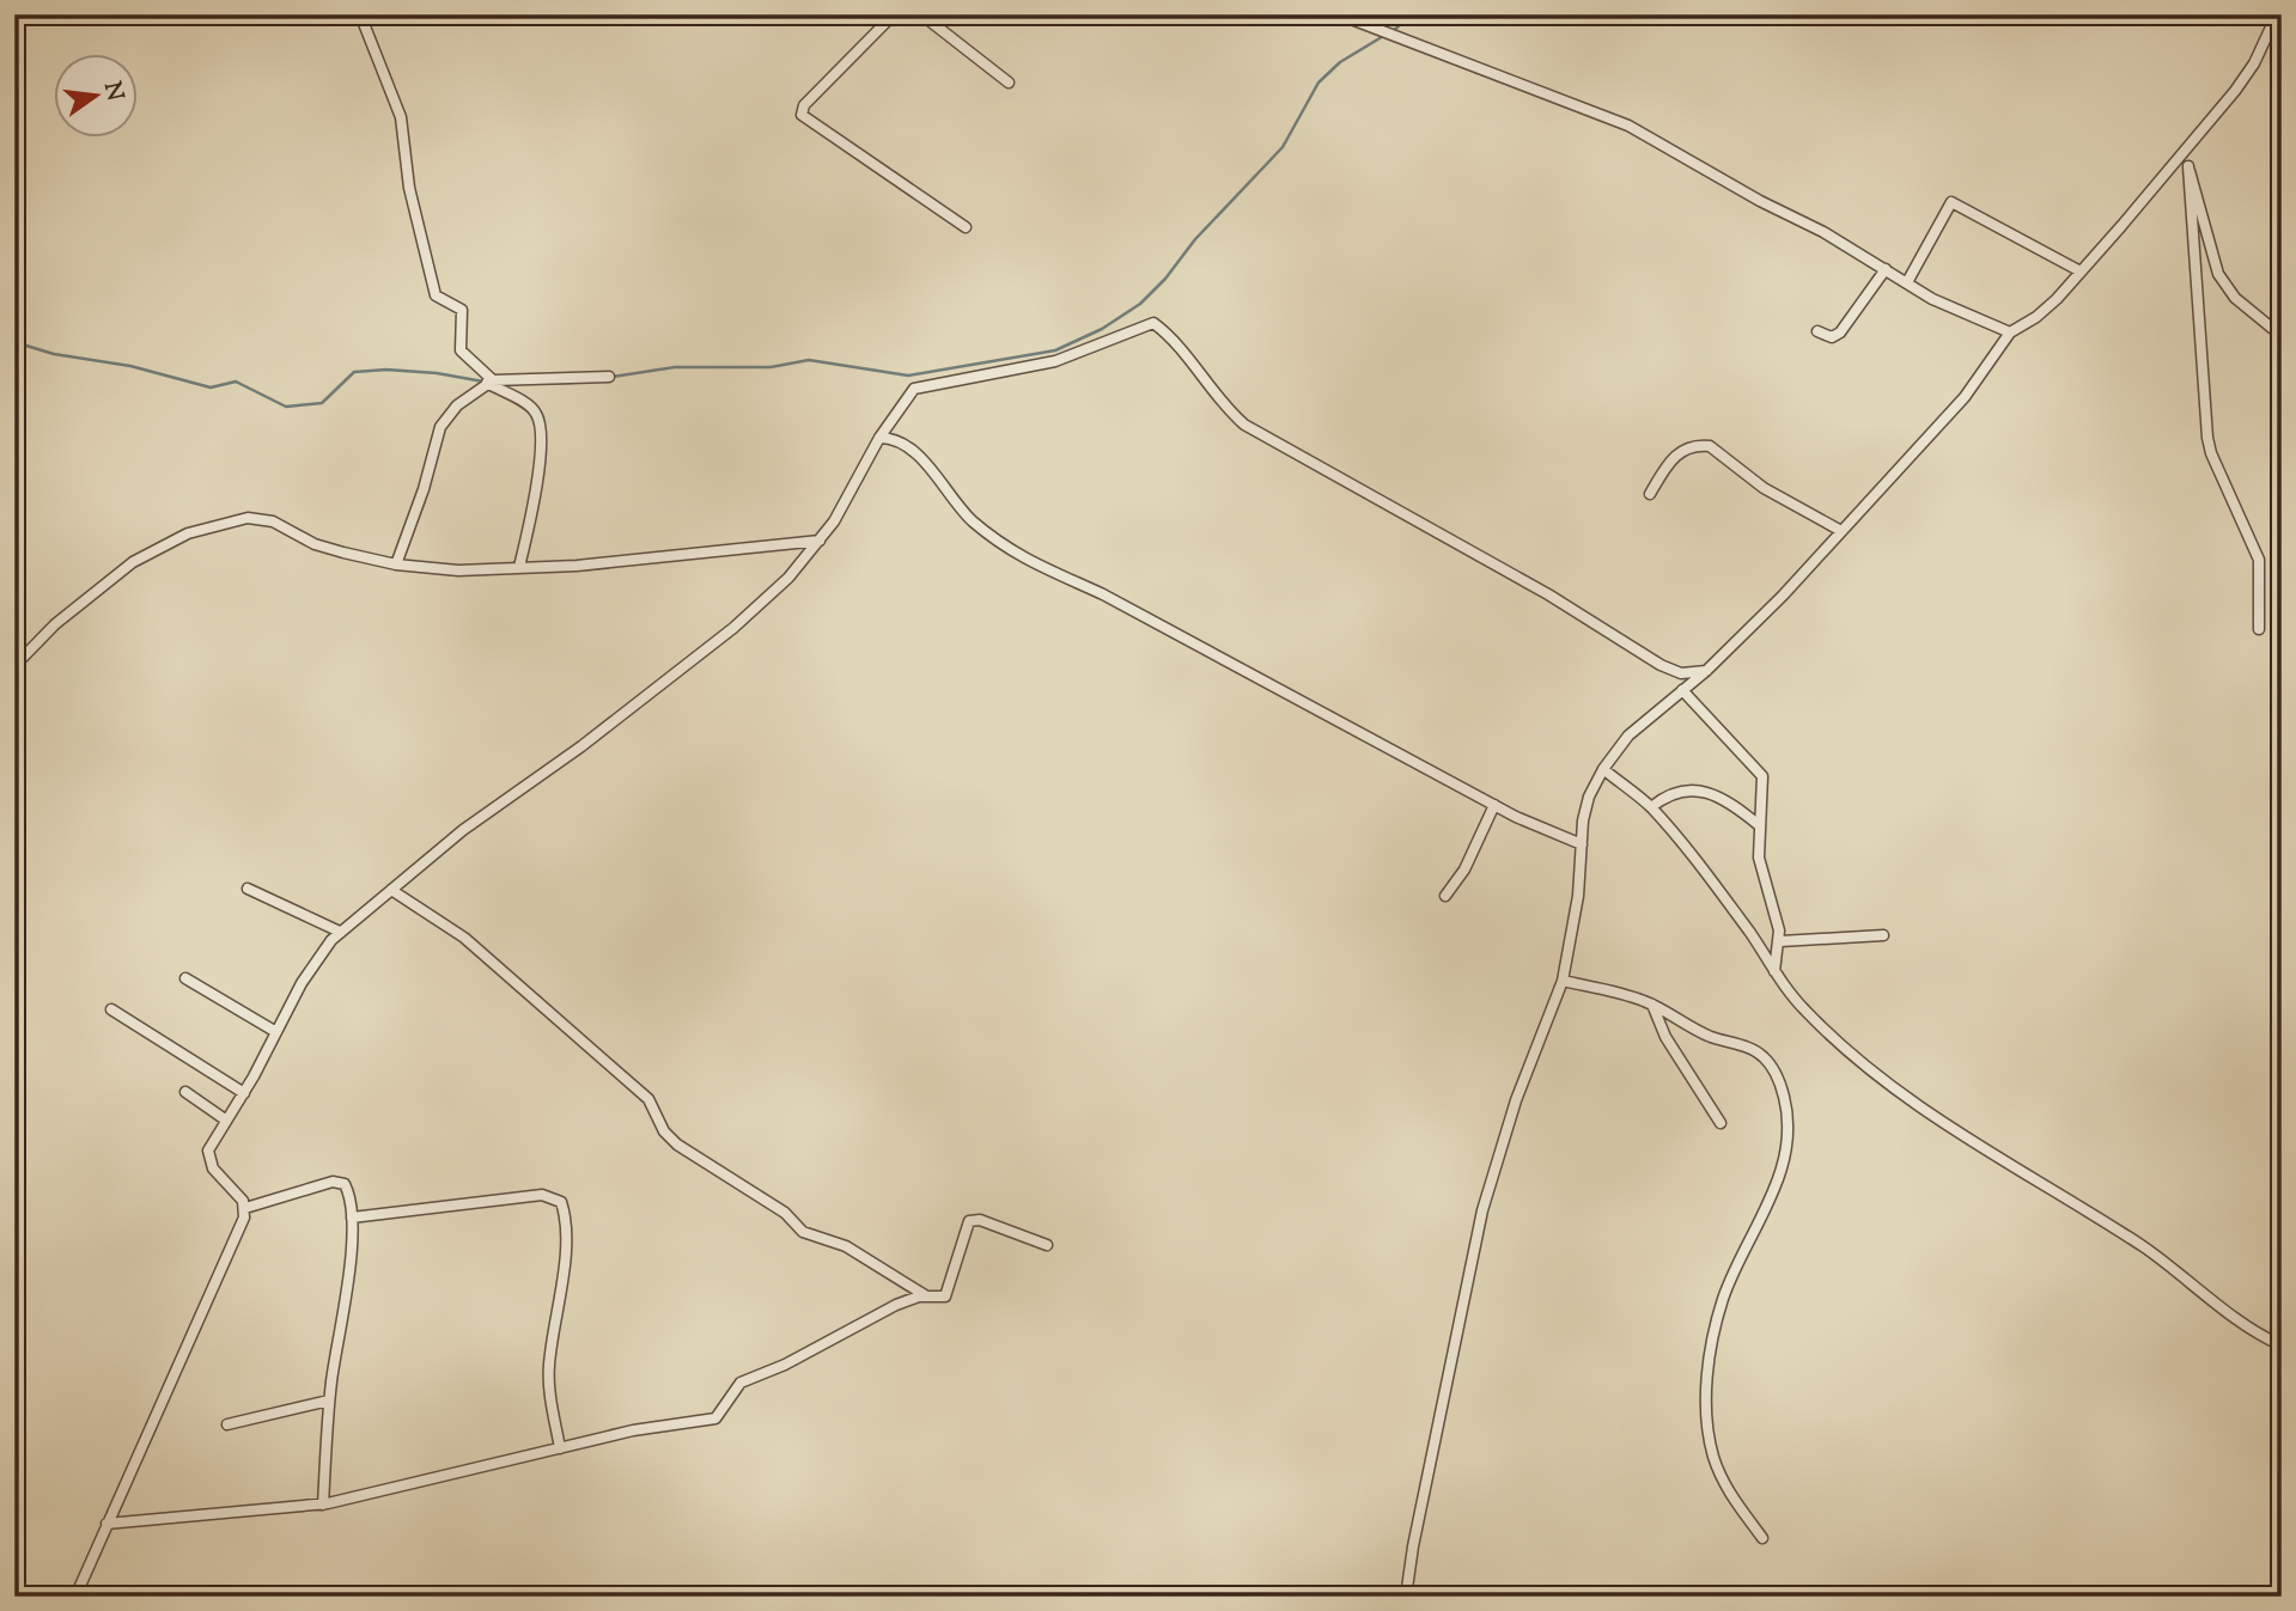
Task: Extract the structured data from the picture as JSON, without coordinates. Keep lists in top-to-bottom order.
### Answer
{
  "north": "right"
}
